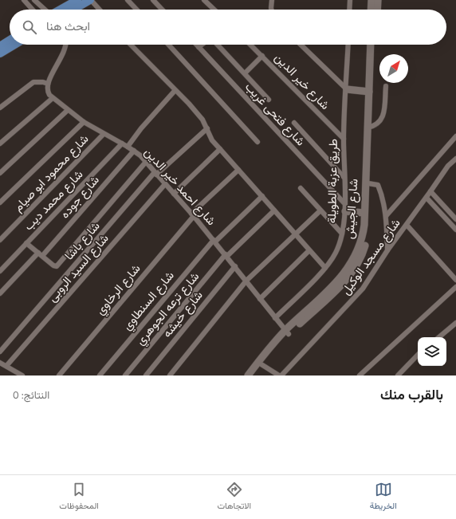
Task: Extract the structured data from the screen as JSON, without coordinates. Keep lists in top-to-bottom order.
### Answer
{
  "streets": {
    "main road": ["شارع الجيش"],
    "street": [
      "شارع خير الدين",
      "شارع فتحى غريب",
      "شارع محمود ابو صيام",
      "طريق عزبة الطويلة",
      "شارع احمد خير الدين",
      "شارع جوده",
      "شارع محمد ديب",
      "شارع باشا",
      "شارع مسجد الوكيل",
      "شارع السيد الروبى",
      "شارع الرخاوي",
      "شارع السنطاوي",
      "شارع ترعه الجوهري",
      "شارع خيشه"
    ]
  },
  "crossings": [
    ["شارع خير الدين", "طريق عزبة الطويلة"],
    ["شارع فتحى غريب", "طريق عزبة الطويلة"],
    ["شارع محمود ابو صيام", "شارع احمد خير الدين"],
    ["طريق عزبة الطويلة", "شارع احمد خير الدين"],
    ["شارع احمد خير الدين", "شارع جوده"],
    ["شارع احمد خير الدين", "شارع محمد ديب"],
    ["شارع احمد خير الدين", "شارع الجيش"],
    ["شارع احمد خير الدين", "شارع باشا"],
    ["شارع احمد خير الدين", "شارع السيد الروبى"],
    ["شارع احمد خير الدين", "شارع الرخاوي"],
    ["شارع احمد خير الدين", "شارع السنطاوي"],
    ["شارع احمد خير الدين", "شارع ترعه الجوهري"],
    ["شارع احمد خير الدين", "شارع خيشه"]
  ],
  "north": "top right",
  "page": {
    "search": "ابحث هنا",
    "heading": ["بالقرب منك", "النتائج: 0"],
    "nav": ["الخريطة", "الاتجاهات", "المحفوظات"]
  }
}
